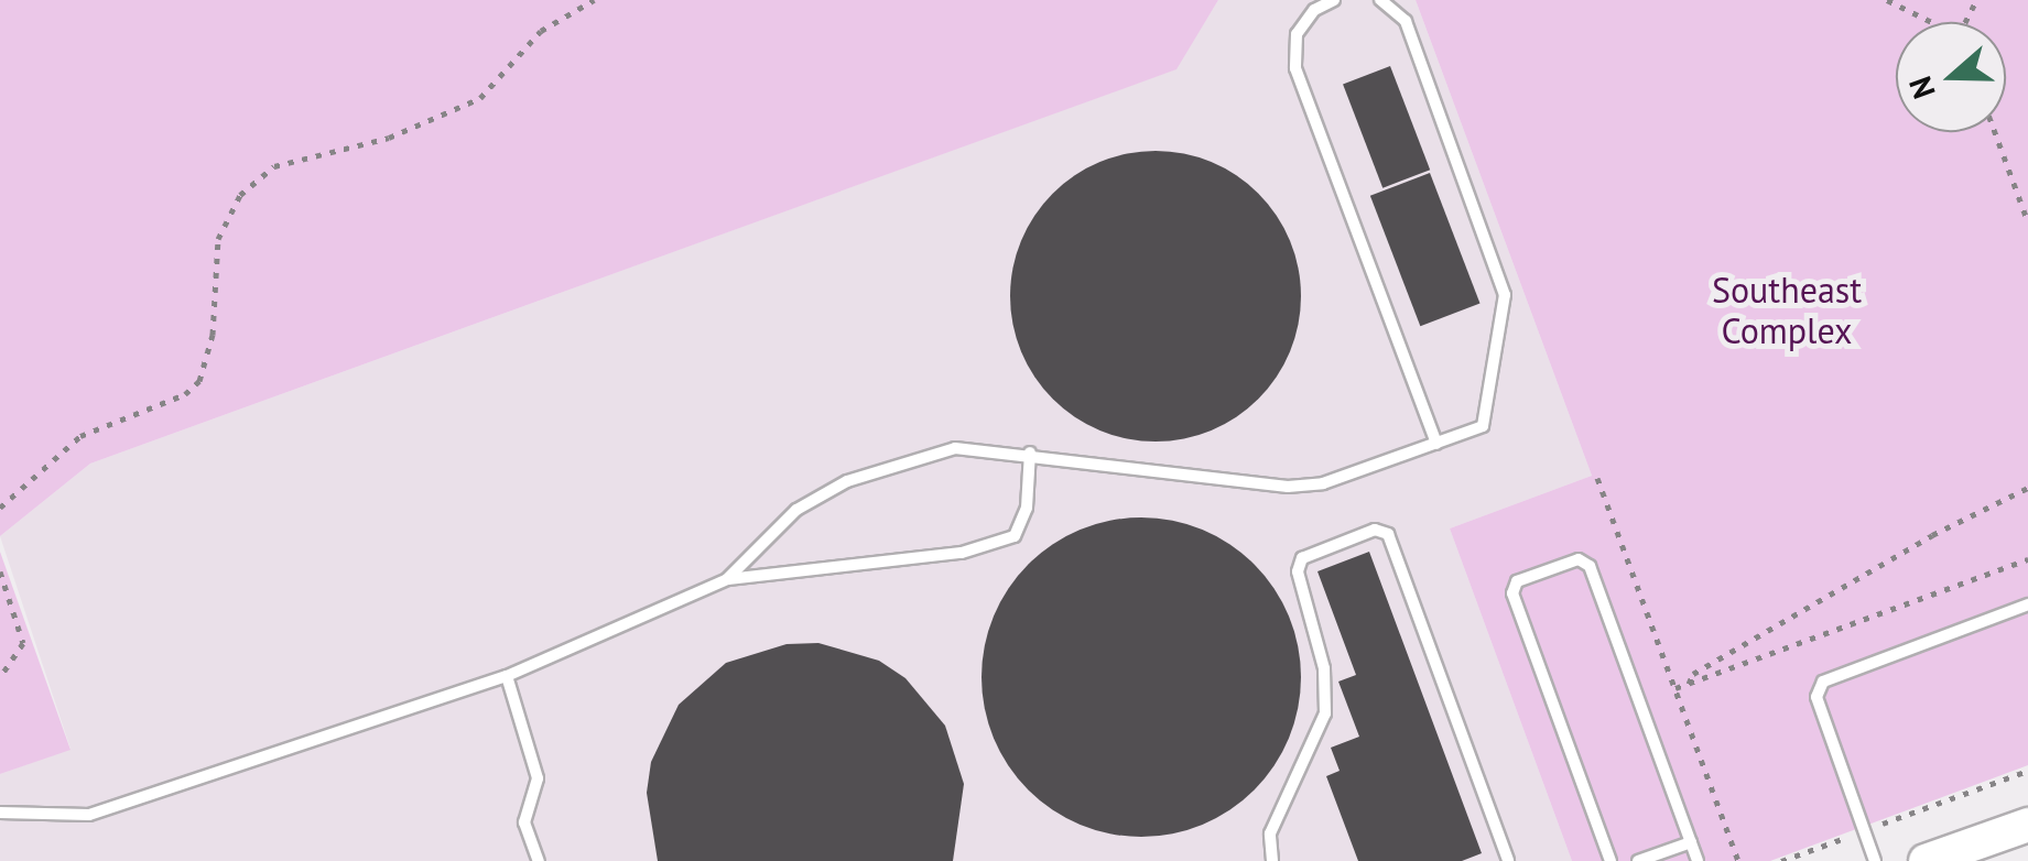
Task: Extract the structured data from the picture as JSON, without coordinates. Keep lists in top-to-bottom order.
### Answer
{
  "parks": ["Southeast Complex"],
  "north": "left"
}
